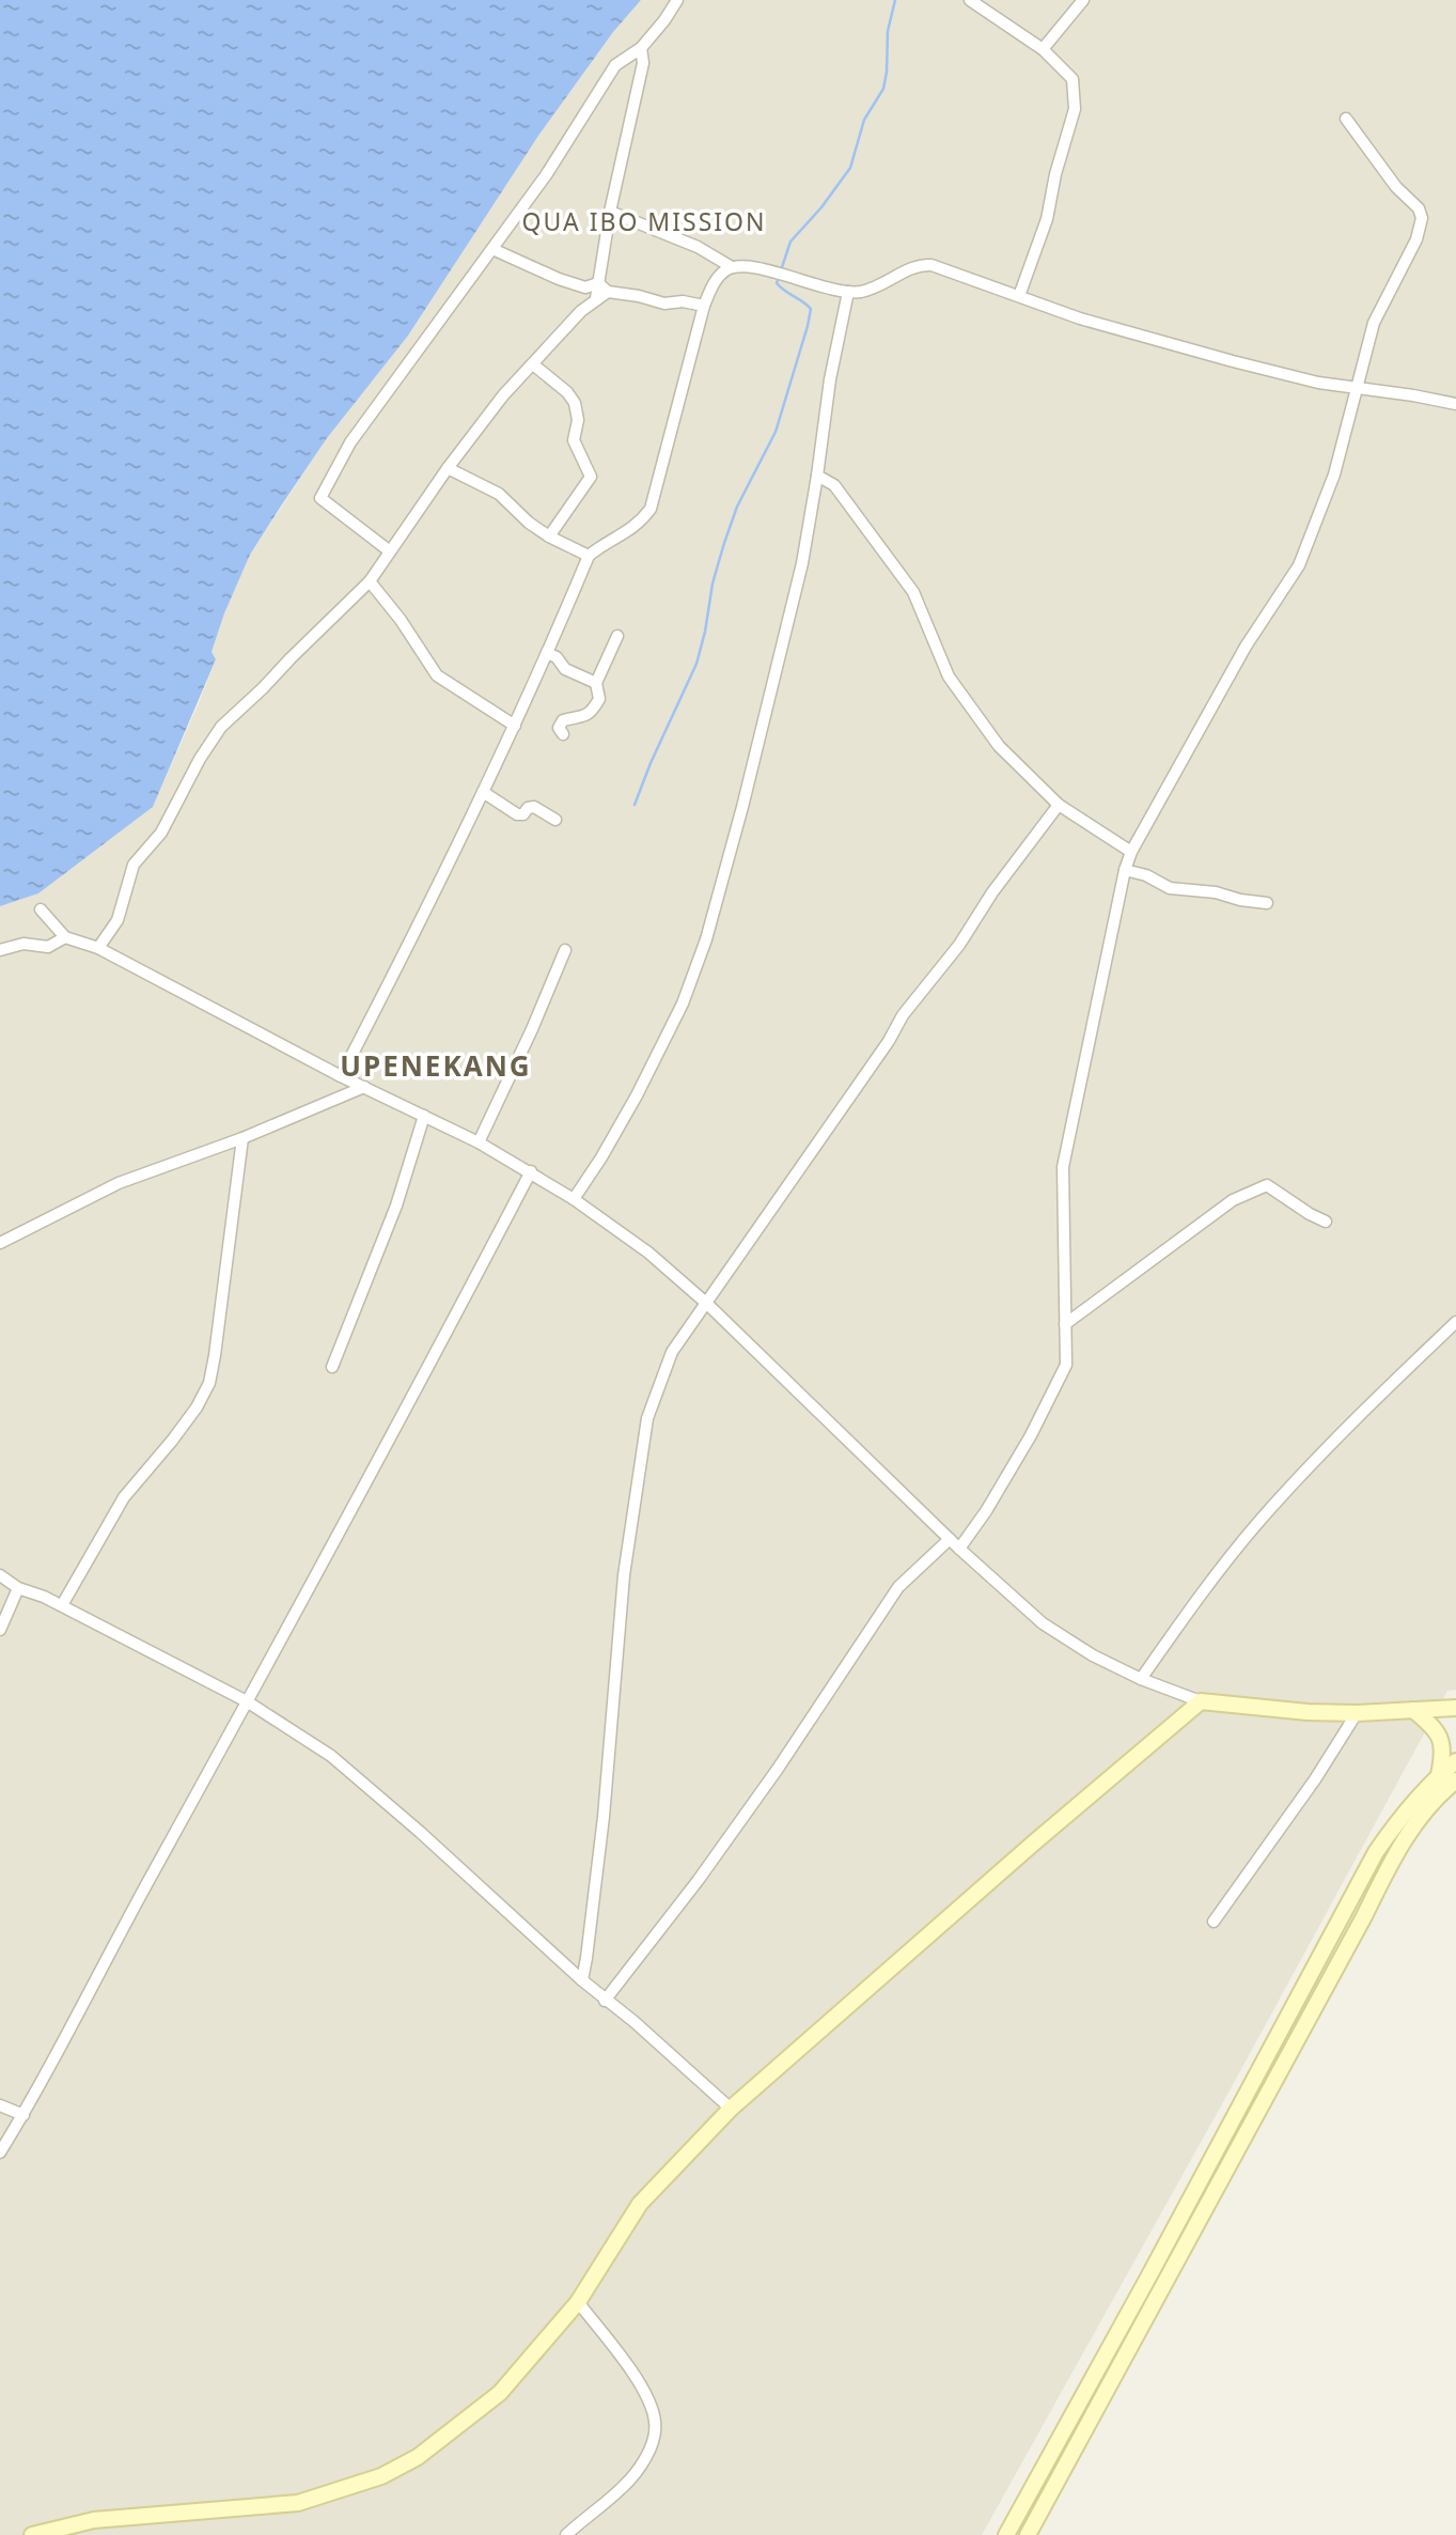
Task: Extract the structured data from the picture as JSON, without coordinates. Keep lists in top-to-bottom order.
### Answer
{
  "districts": ["QUA IBO MISSION", "UPENEKANG"]
}
